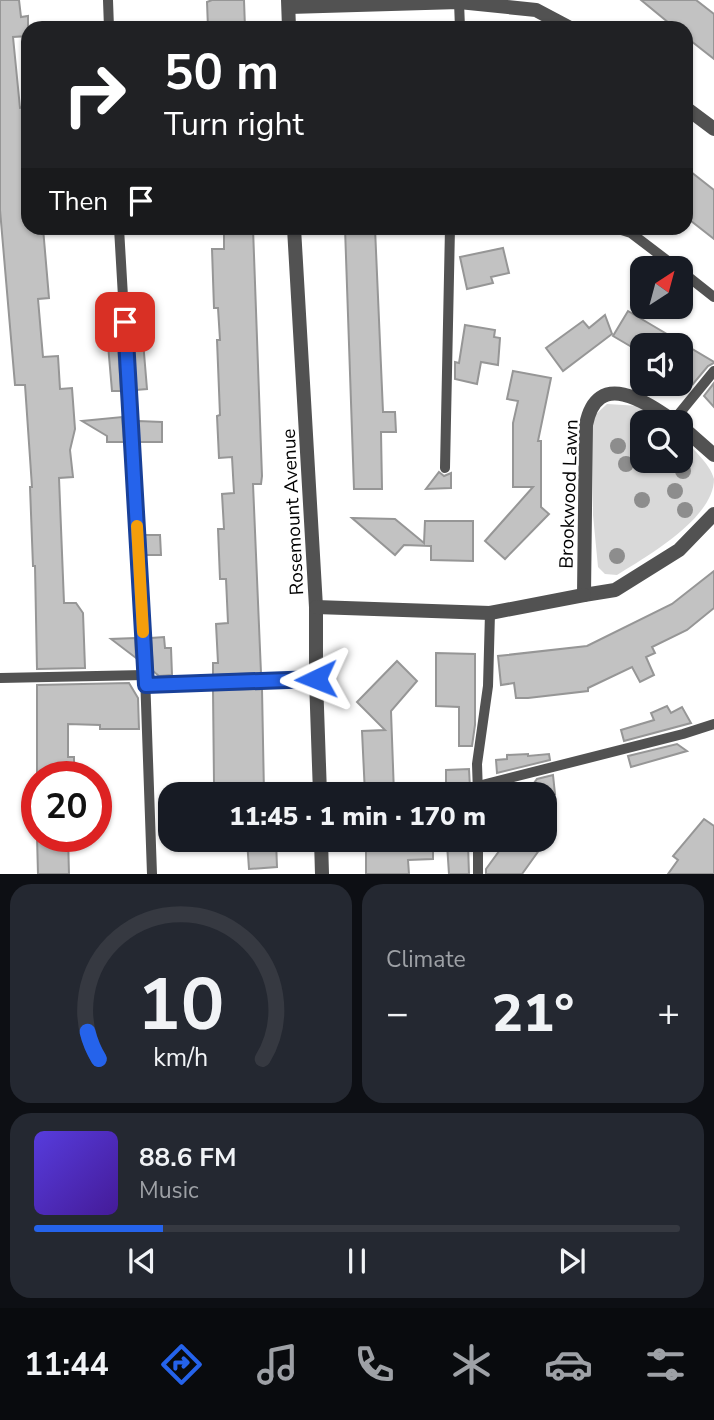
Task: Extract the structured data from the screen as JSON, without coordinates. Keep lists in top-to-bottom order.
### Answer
{
  "streets": {
    "street": ["Brookwood Lawn", "Rosemount Avenue"]
  },
  "crossings": [
    ["Brookwood Lawn", "Rosemount Avenue"]
  ],
  "north": "top right",
  "page": {
    "turn": ["50 m", "Turn right"],
    "then": "Then",
    "limit": "20",
    "trip": "11:45 · 1 min · 170 m",
    "tile": "Climate",
    "heat": ["−", "21°", "+"],
    "song": ["88.6 FM", "Music"],
    "tabs": "11:44",
    "gauge": ["10", "km/h"]
  }
}
